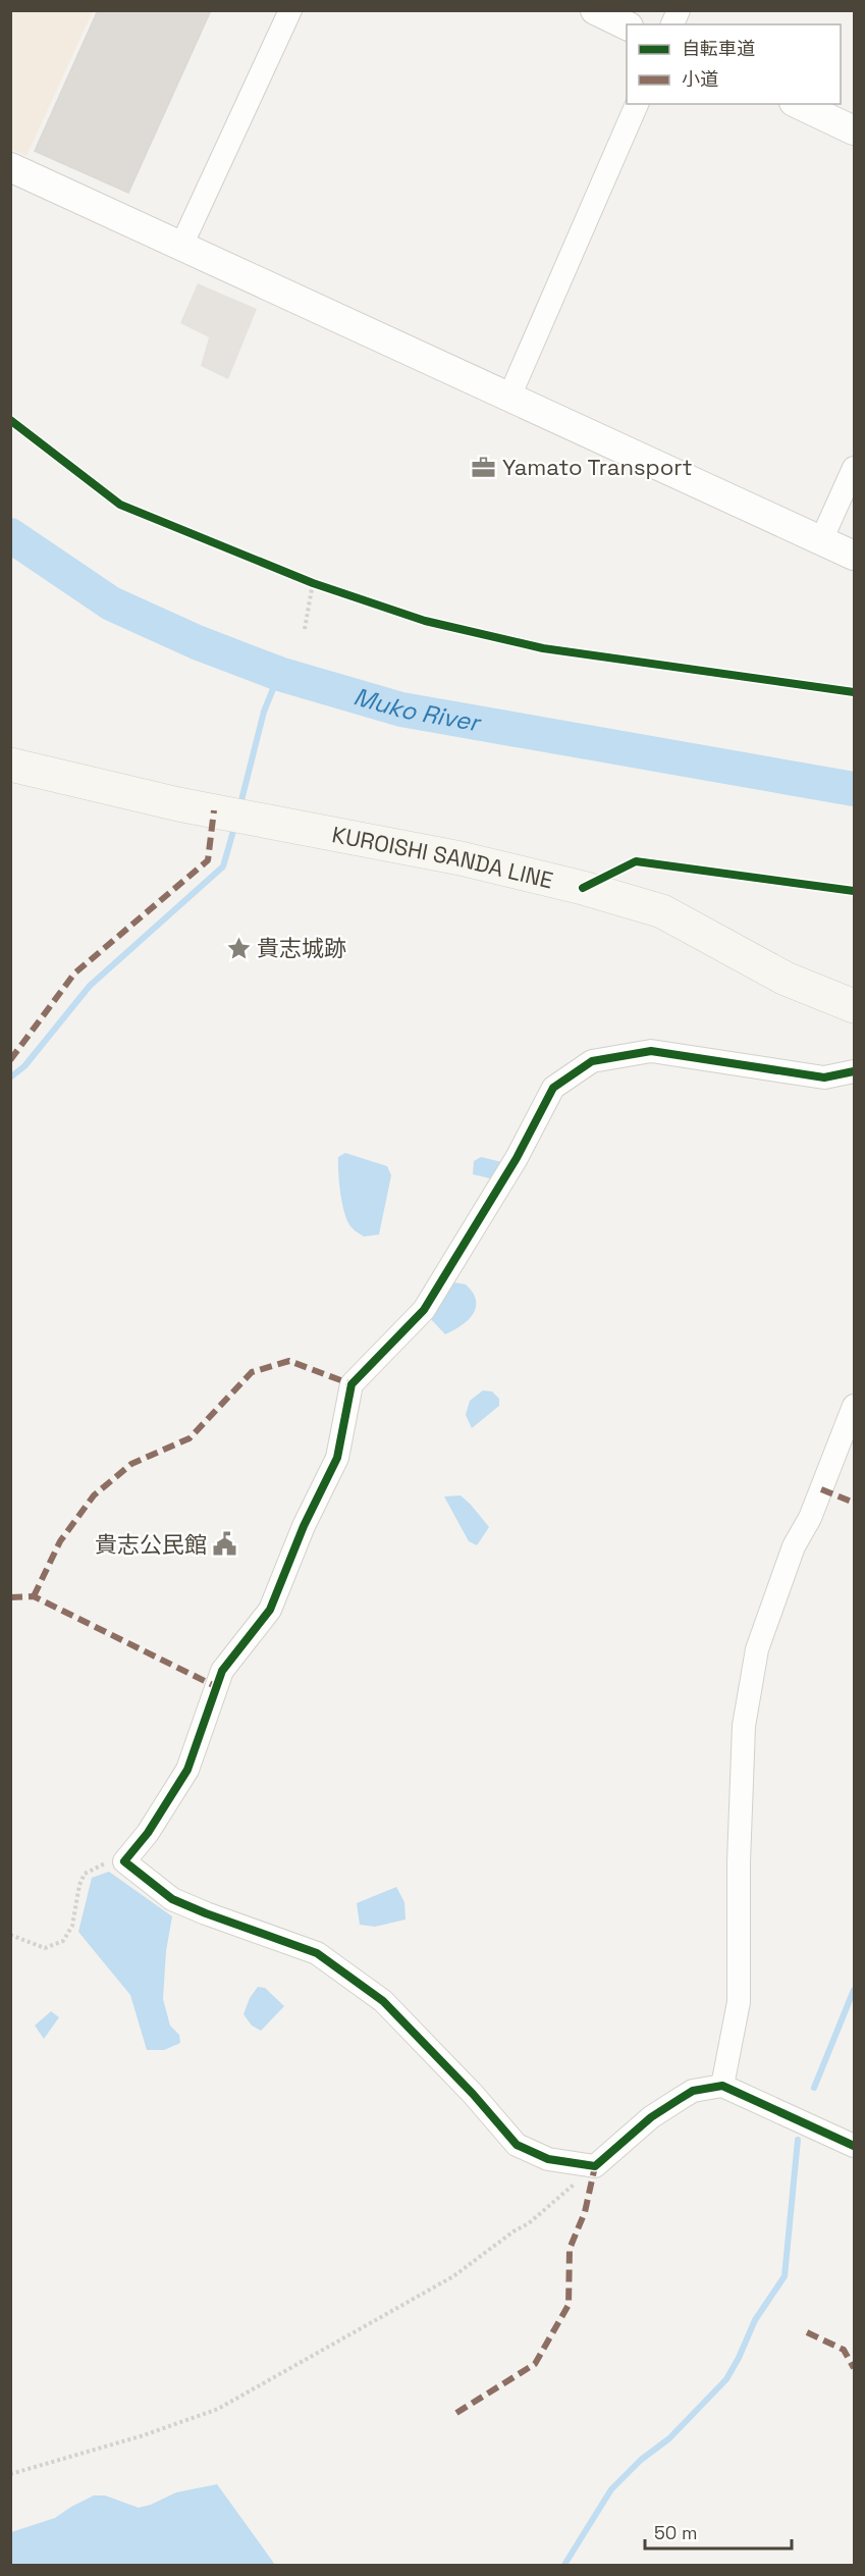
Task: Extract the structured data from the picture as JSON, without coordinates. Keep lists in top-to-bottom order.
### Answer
{
  "streets": {
    "main road": ["KUROISHI SANDA LINE"]
  },
  "water": ["Muko River"],
  "places": {
    "office": ["Yamato Transport"],
    "place": ["貴志城跡"],
    "public building": ["貴志公民館"]
  },
  "legend": ["自転車道", "小道"],
  "scale_bar": "50 m"
}
